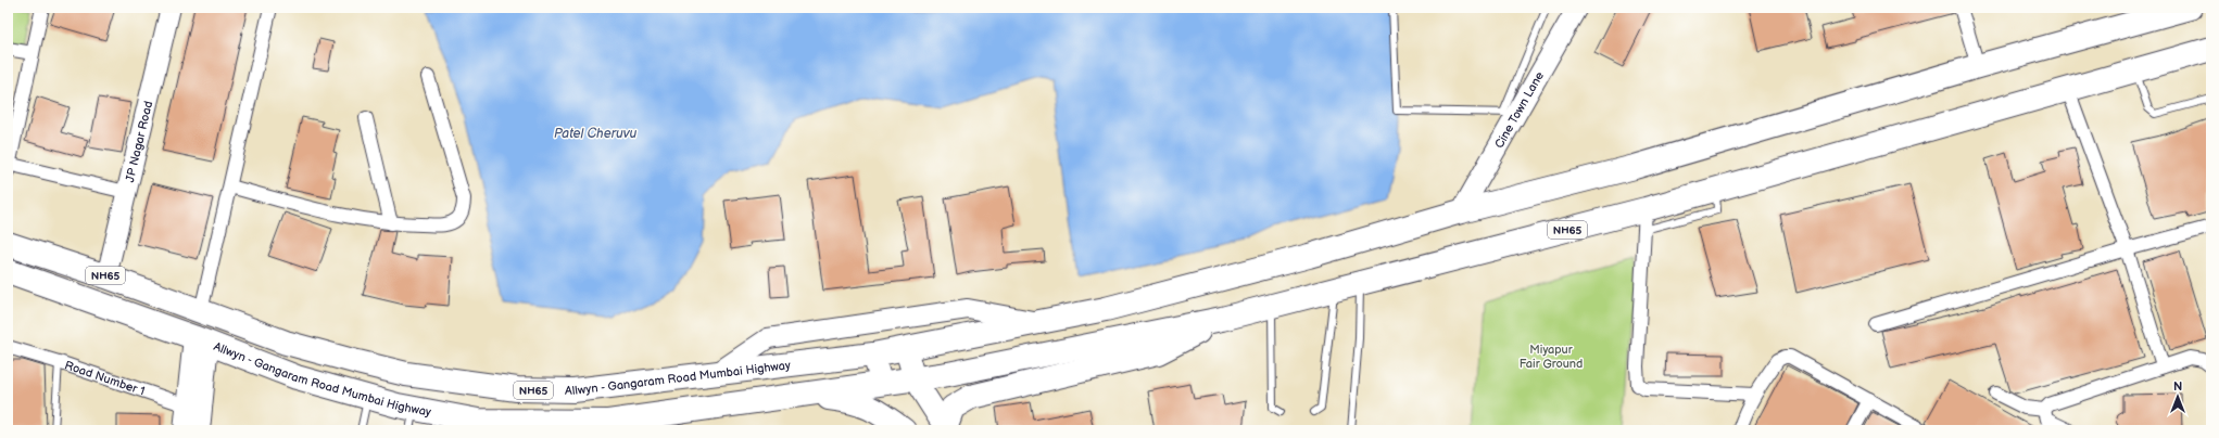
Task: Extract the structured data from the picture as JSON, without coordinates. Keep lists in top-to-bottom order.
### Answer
{
  "streets": {
    "highway": ["NH65", "Allwyn - Gangaram Road Mumbai Highway"],
    "street": ["Cine Town Lane", "JP Nagar Road", "Road Number 1"]
  },
  "crossings": [
    ["Cine Town Lane", "NH65"],
    ["JP Nagar Road", "Allwyn - Gangaram Road Mumbai Highway"],
    ["NH65", "Allwyn - Gangaram Road Mumbai Highway"]
  ],
  "water": ["Patel Cheruvu"],
  "parks": ["Miyapur Fair Ground"],
  "north": "top"
}
